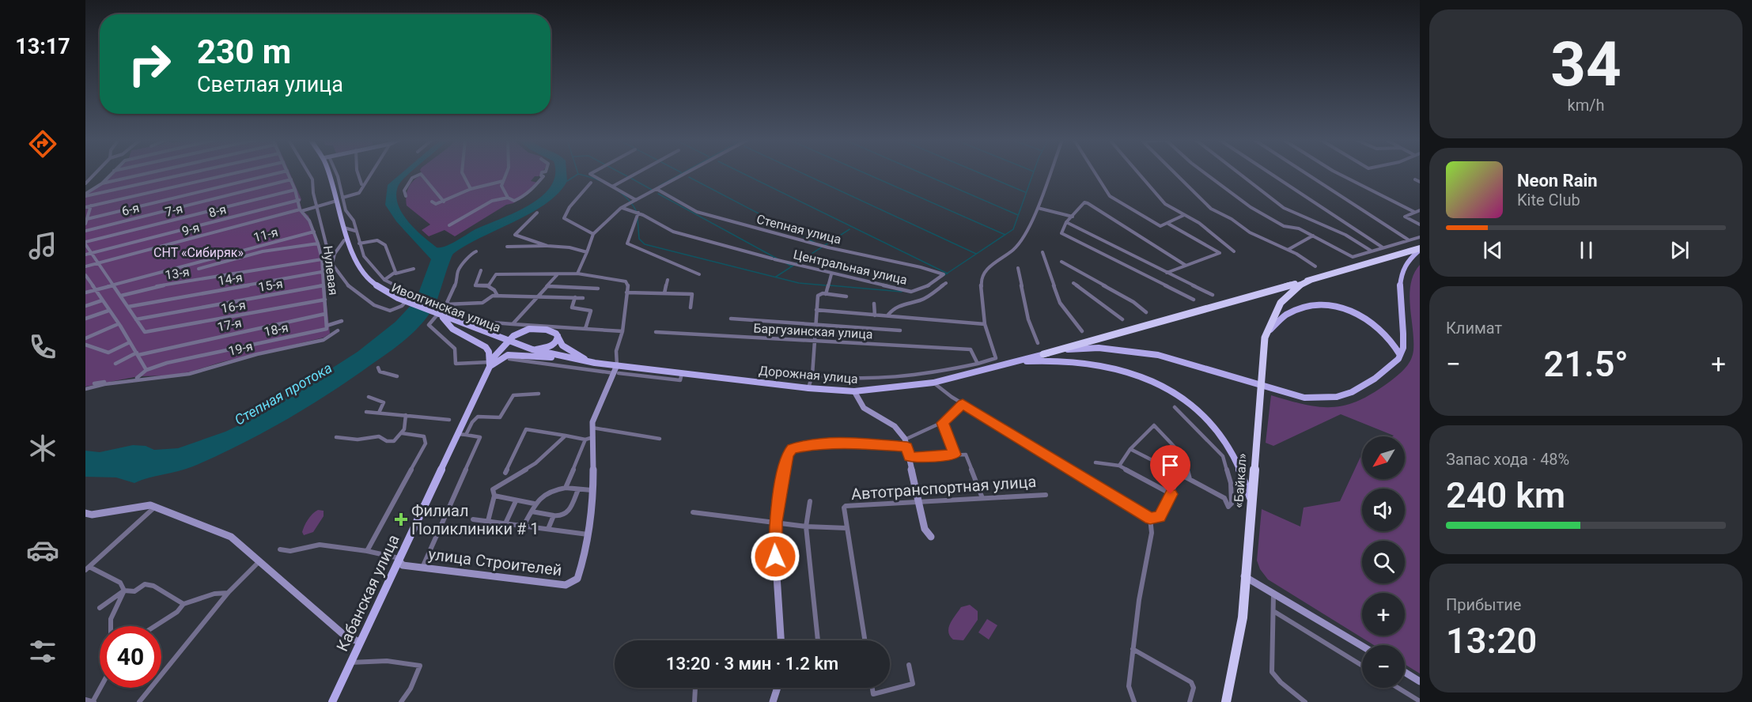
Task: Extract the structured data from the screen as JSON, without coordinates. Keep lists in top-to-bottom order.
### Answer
{
  "streets": {
    "highway": ["«Байкал»"],
    "main road": ["Иволгинская улица", "Дорожная улица", "Кабанская улица"],
    "street": [
      "6-я",
      "7-я",
      "8-я",
      "9-я",
      "Степная улица",
      "11-я",
      "Центральная улица",
      "Нулевая",
      "13-я",
      "14-я",
      "15-я",
      "16-я",
      "17-я",
      "18-я",
      "Баргузинская улица",
      "19-я",
      "Автотранспортная улица",
      "улица Строителей"
    ]
  },
  "crossings": [
    ["6-я", "Нулевая"],
    ["7-я", "Нулевая"],
    ["8-я", "Нулевая"],
    ["9-я", "Нулевая"],
    ["9-я", "Иволгинская улица"],
    ["Степная улица", "Центральная улица"],
    ["11-я", "Нулевая"],
    ["Нулевая", "13-я"],
    ["Нулевая", "14-я"],
    ["Нулевая", "15-я"],
    ["Нулевая", "16-я"],
    ["Нулевая", "17-я"],
    ["Нулевая", "18-я"],
    ["15-я", "16-я"],
    ["Иволгинская улица", "Дорожная улица"],
    ["Дорожная улица", "улица Строителей"],
    ["улица Строителей", "Кабанская улица"]
  ],
  "water": ["Степная протока"],
  "parks": ["СНТ «Сибиряк»"],
  "places": {
    "health": ["Филиал Поликлиники # 1"]
  },
  "north": "bottom left",
  "page": {
    "tabs": "13:17",
    "tile": [
      ["34", "km/h"],
      "Климат",
      ["Запас хода · 48%", "240 km"],
      ["Прибытие", "13:20"]
    ],
    "turn": ["230 m", "Светлая улица"],
    "song": ["Neon Rain", "Kite Club"],
    "heat": ["−", "21.5°", "+"],
    "map_buttons": ["+", "−"],
    "limit": "40",
    "trip": "13:20 · 3 мин · 1.2 km"
  }
}
